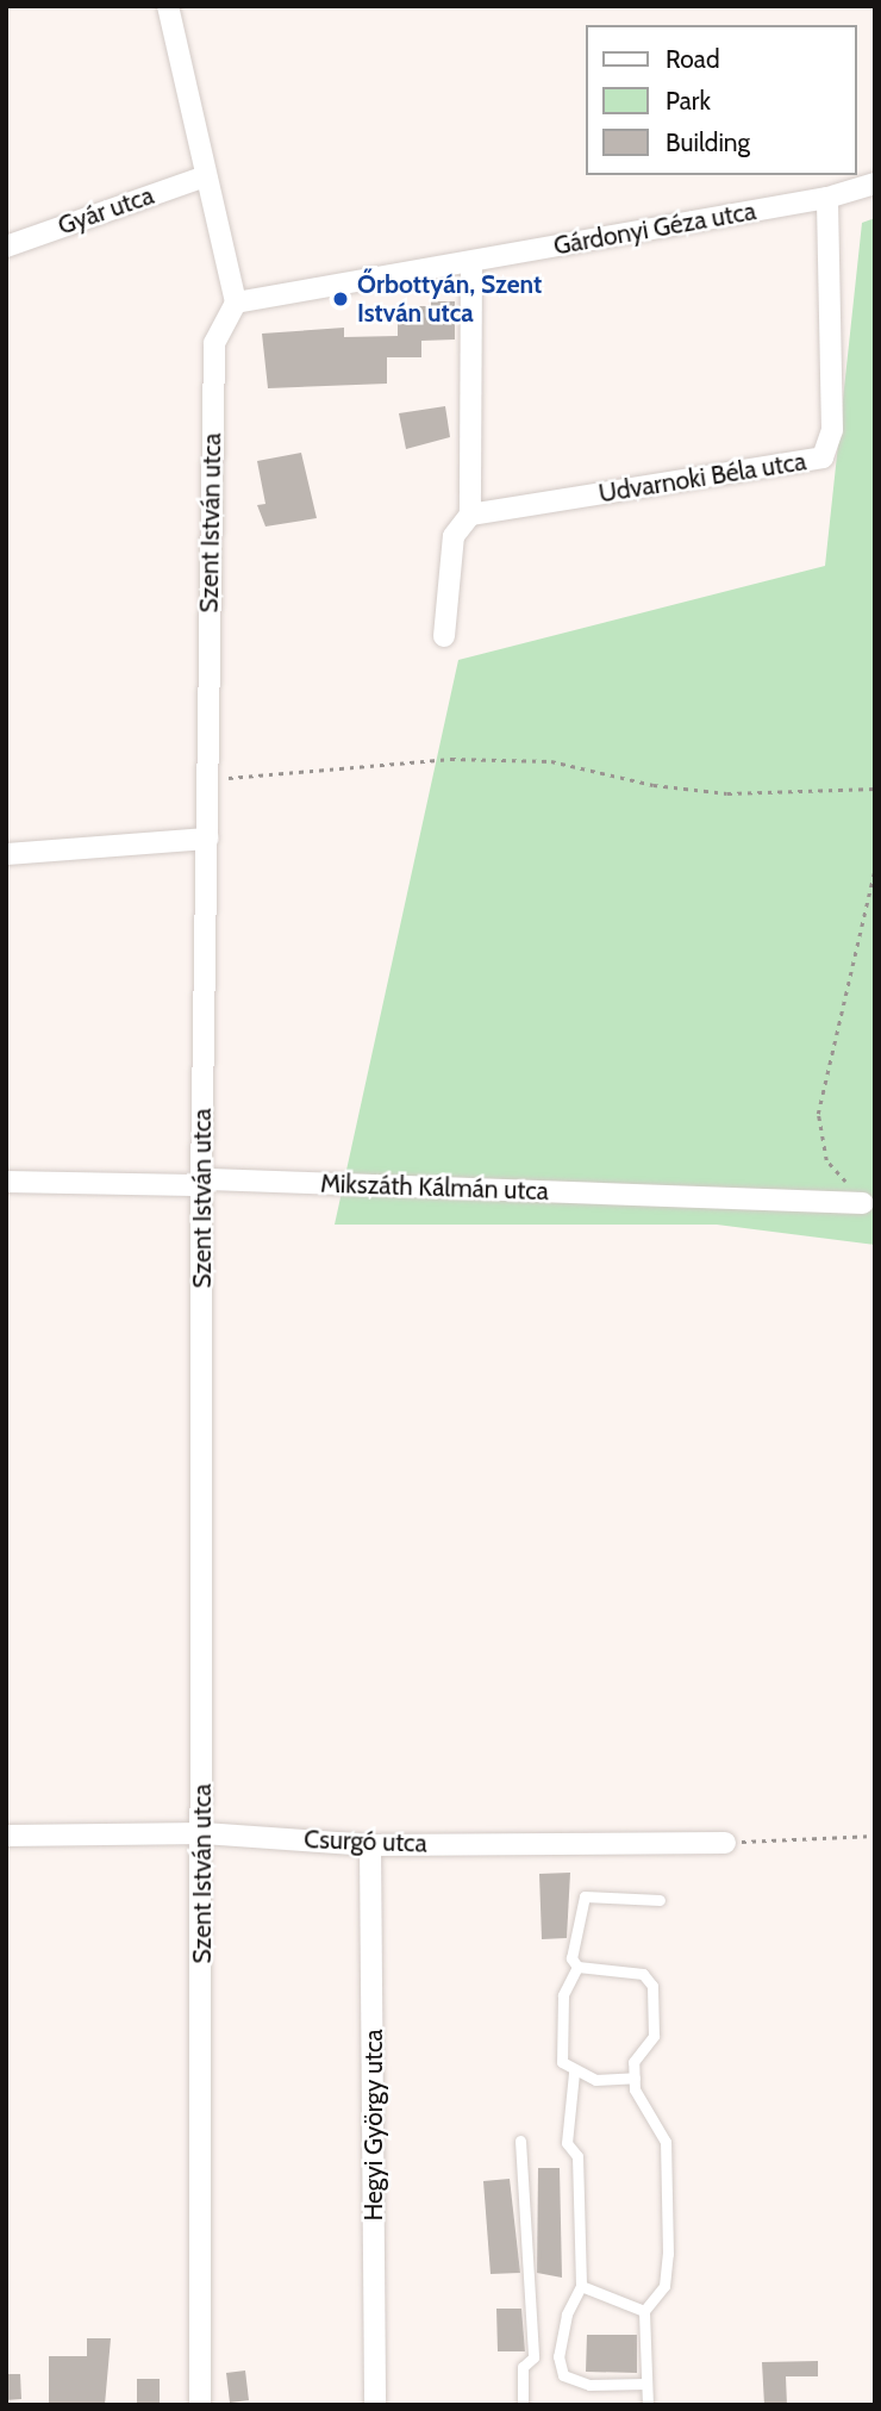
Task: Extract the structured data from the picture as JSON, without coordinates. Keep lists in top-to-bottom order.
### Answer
{
  "streets": {
    "street": [
      "Gyár utca",
      "Gárdonyi Géza utca",
      "Udvarnoki Béla utca",
      "Szent István utca",
      "Mikszáth Kálmán utca",
      "Csurgó utca",
      "Hegyi György utca"
    ]
  },
  "crossings": [
    ["Gárdonyi Géza utca", "Udvarnoki Béla utca"],
    ["Gárdonyi Géza utca", "Szent István utca"],
    ["Szent István utca", "Mikszáth Kálmán utca"],
    ["Szent István utca", "Csurgó utca"],
    ["Csurgó utca", "Hegyi György utca"]
  ],
  "places": ["Őrbottyán, Szent István utca"],
  "legend": ["Road", "Park", "Building"]
}
